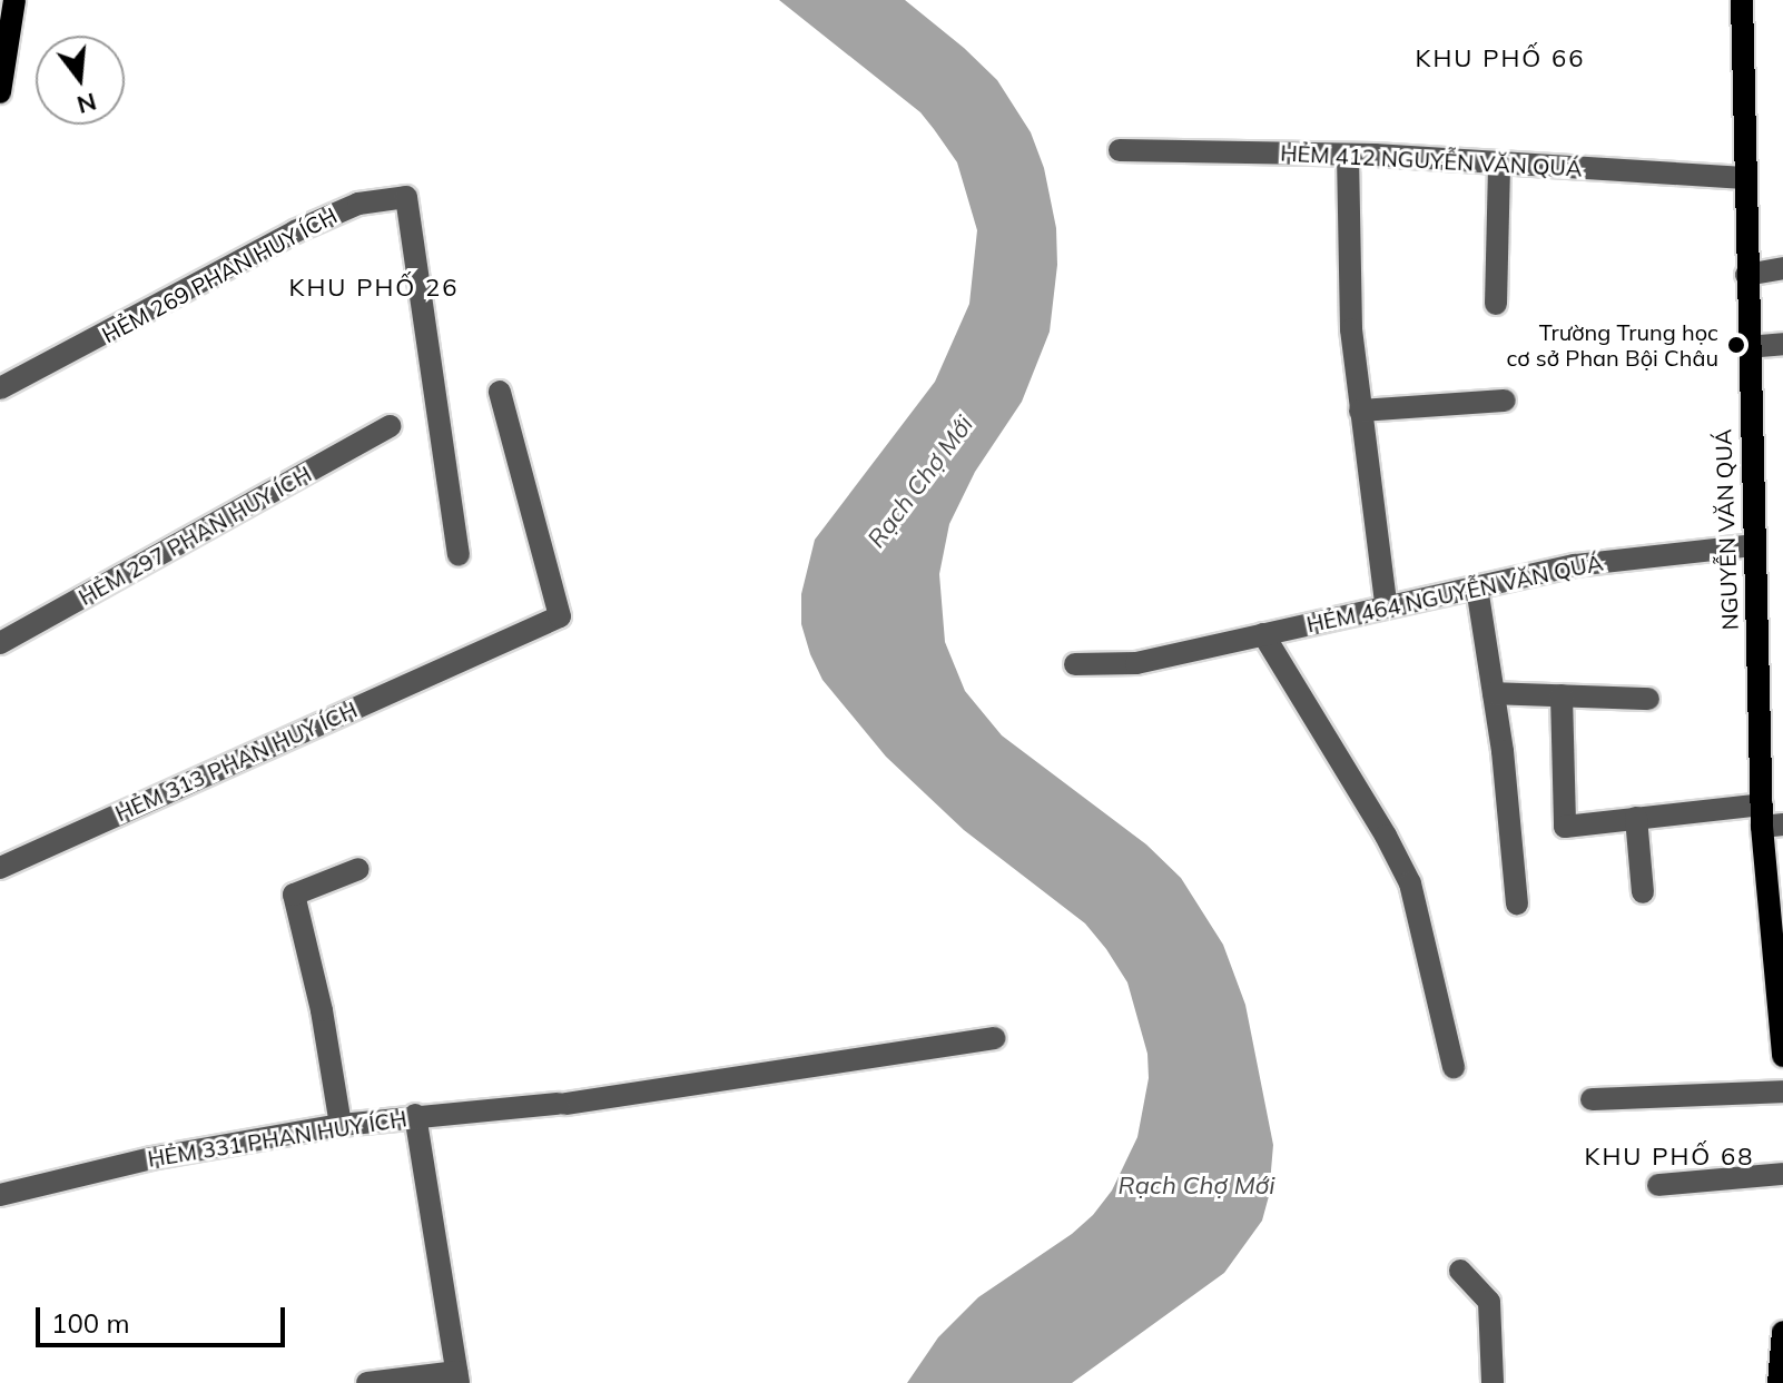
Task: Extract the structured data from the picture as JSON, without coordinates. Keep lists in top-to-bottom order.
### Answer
{
  "streets": {
    "main road": ["NGUYỄN VĂN QUÁ"],
    "street": [
      "HẺM 412 NGUYỄN VĂN QUÁ",
      "HẺM 269 PHAN HUY ÍCH",
      "HẺM 297 PHAN HUY ÍCH",
      "HẺM 464 NGUYỄN VĂN QUÁ",
      "HẺM 313 PHAN HUY ÍCH",
      "HẺM 331 PHAN HUY ÍCH"
    ]
  },
  "crossings": [
    ["HẺM 412 NGUYỄN VĂN QUÁ", "NGUYỄN VĂN QUÁ"],
    ["NGUYỄN VĂN QUÁ", "HẺM 464 NGUYỄN VĂN QUÁ"]
  ],
  "districts": ["KHU PHỐ 66", "KHU PHỐ 26", "KHU PHỐ 68"],
  "water": ["Rạch Chợ Mới"],
  "places": ["Trường Trung học cơ sở Phan Bội Châu"],
  "scale_bar": "100 m",
  "north": "bottom"
}
